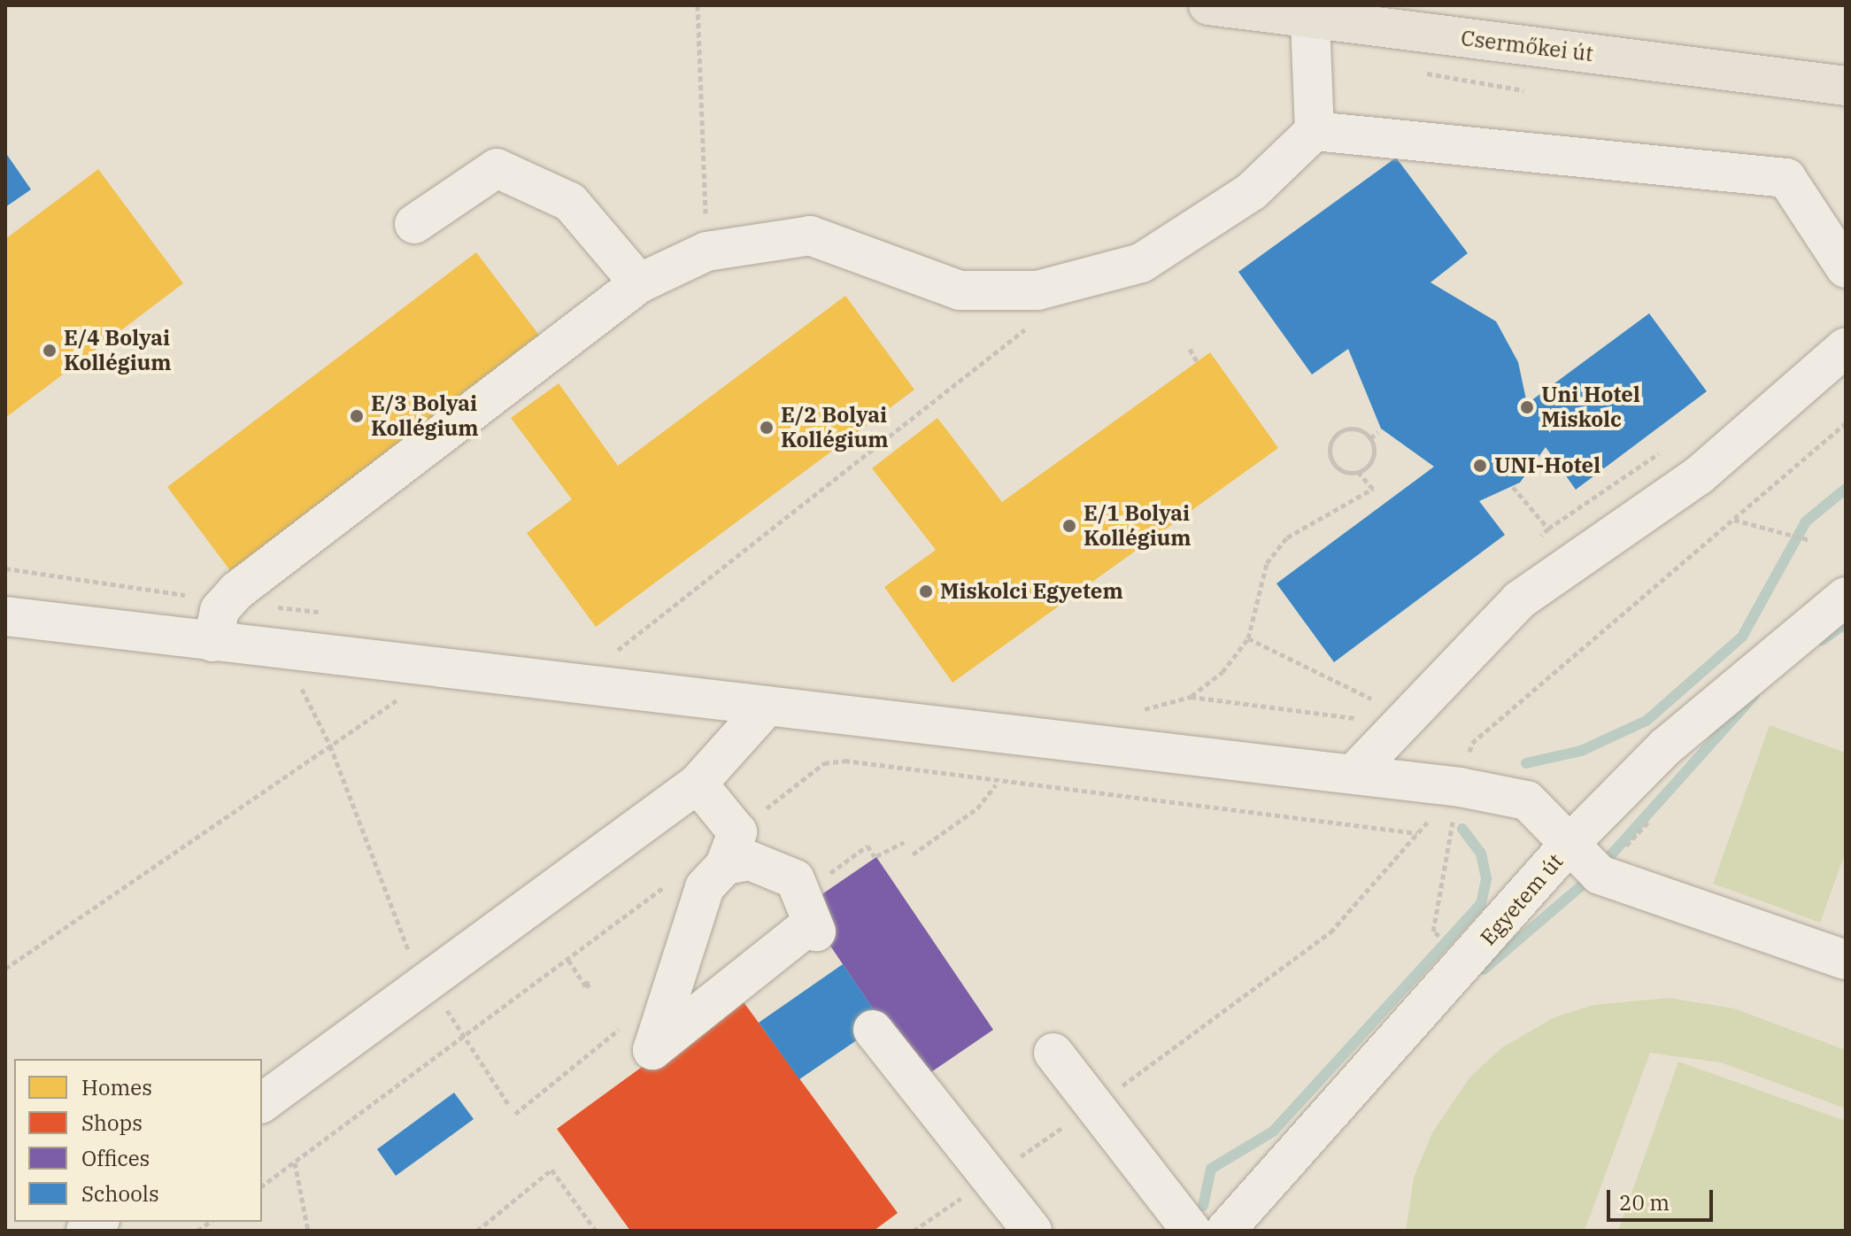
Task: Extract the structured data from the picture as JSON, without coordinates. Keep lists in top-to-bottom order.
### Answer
{
  "streets": {
    "main road": ["Csermőkei út"],
    "street": ["Egyetem út"]
  },
  "places": [
    "E/4 Bolyai Kollégium",
    "Uni Hotel Miskolc",
    "E/3 Bolyai Kollégium",
    "E/2 Bolyai Kollégium",
    "UNI-Hotel",
    "E/1 Bolyai Kollégium",
    "Miskolci Egyetem"
  ],
  "legend": [
    "Homes",
    "Shops",
    "Offices",
    "Schools"
  ],
  "scale_bar": "20 m"
}
